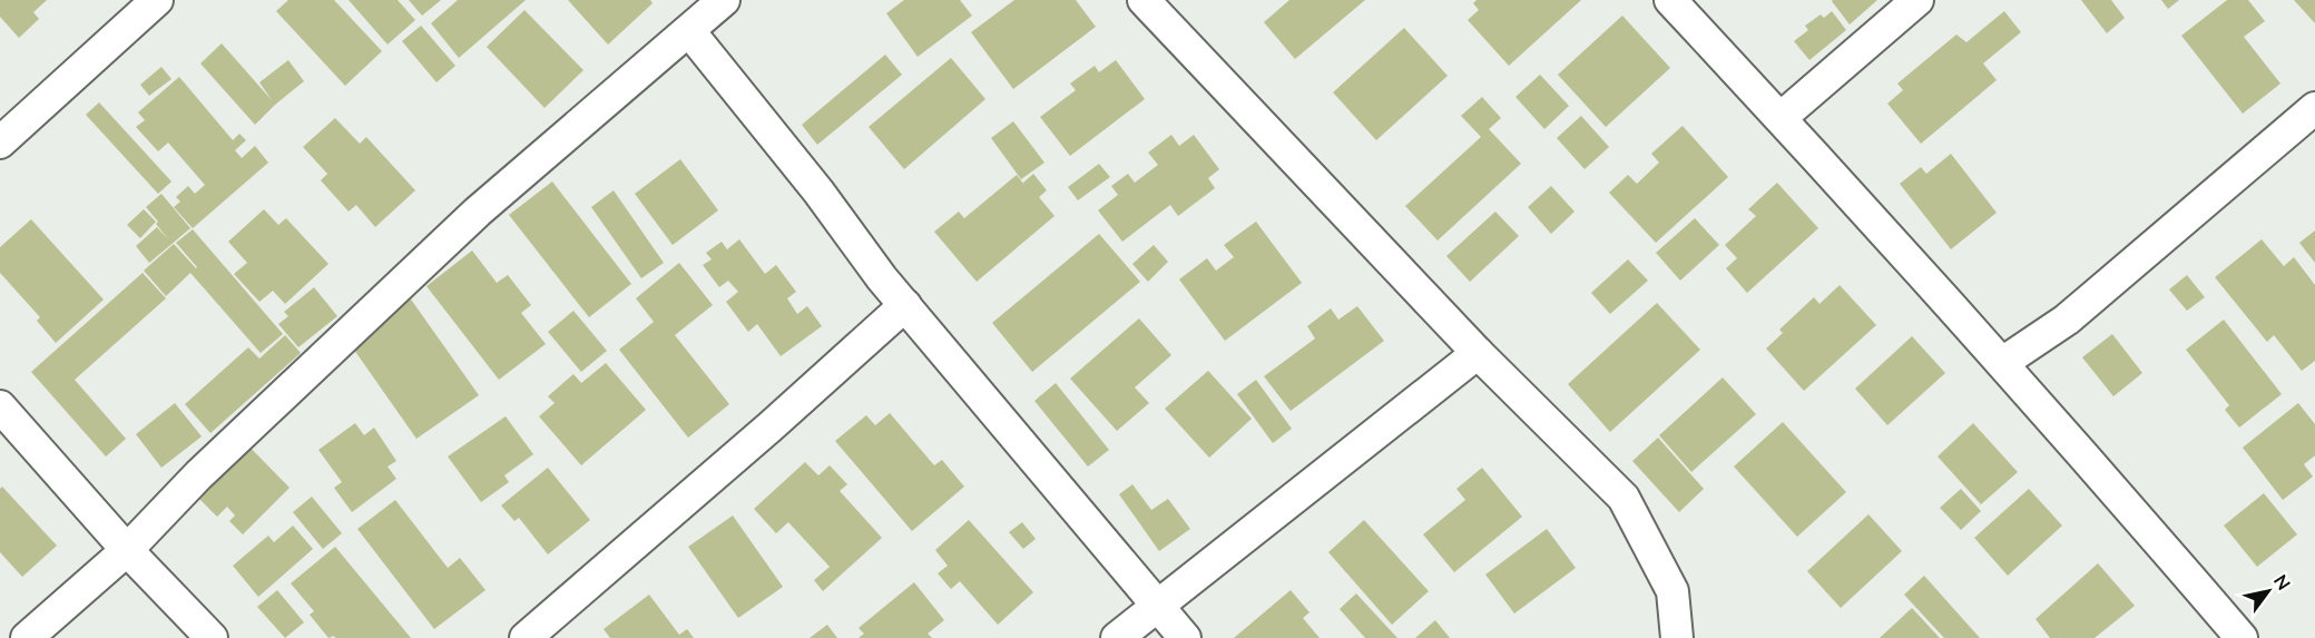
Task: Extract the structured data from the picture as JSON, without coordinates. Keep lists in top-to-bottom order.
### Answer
{
  "north": "top right"
}
